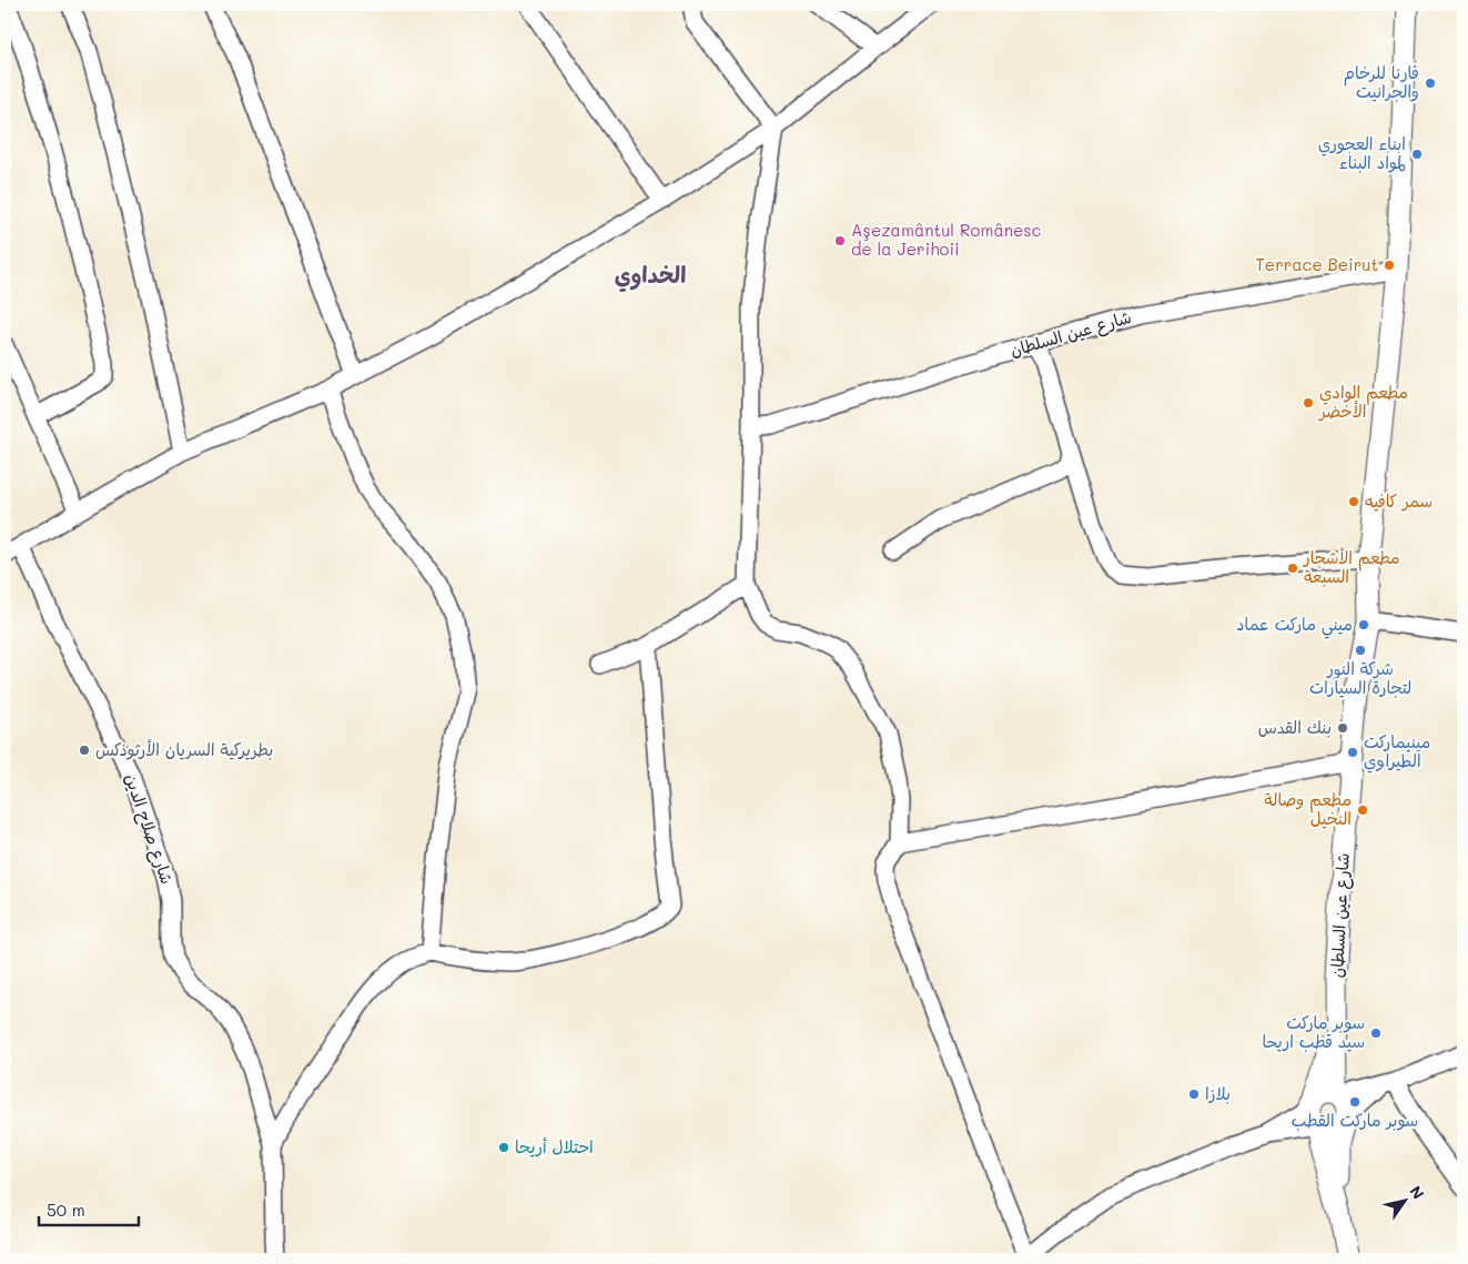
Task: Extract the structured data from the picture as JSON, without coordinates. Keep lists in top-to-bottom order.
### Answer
{
  "streets": {
    "main road": ["شارع عين السلطان"],
    "street": ["شارع صلاح الدين"]
  },
  "districts": ["الخداوي"],
  "places": [
    "فارنا للرخام والجرانيت",
    "ابناء العجوري لمواد البناء",
    "Aşezamântul Românesc de la Jerihoii",
    "Terrace Beirut",
    "مطعم الوادي الأخضر",
    "سمر كافيه",
    "مطعم الأشجار السبعة",
    "ميني ماركت عماد",
    "شركة النور لتجارة السيارات",
    "بنك القدس",
    "بطريركية السريان الأرثوذكس",
    "مينيماركت الطيراوي",
    "مطعم وصالة النخيل",
    "سوبر ماركت سيد قطب اريحا",
    "بلازا",
    "سوبر ماركت القطب",
    "احتلال أريحا"
  ],
  "scale_bar": "50 m",
  "north": "top right"
}
